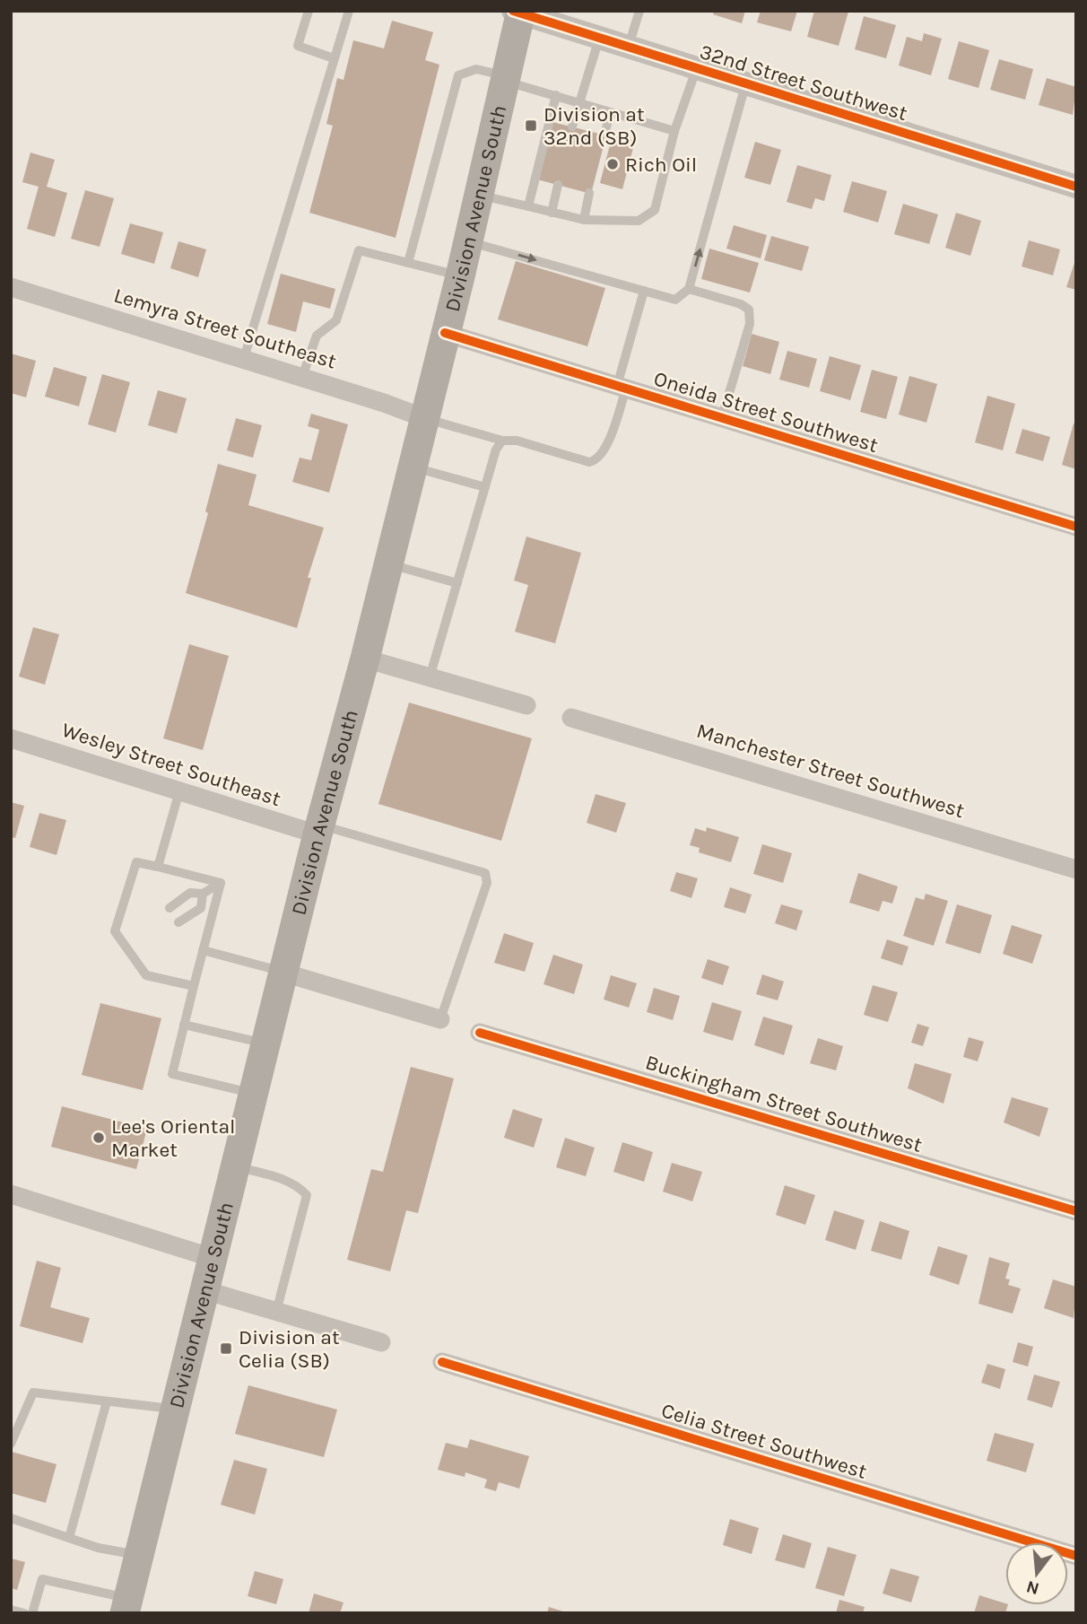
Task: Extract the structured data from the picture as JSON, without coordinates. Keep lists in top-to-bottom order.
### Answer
{
  "streets": {
    "main road": ["Division Avenue South"],
    "street": [
      "32nd Street Southwest",
      "Lemyra Street Southeast",
      "Oneida Street Southwest",
      "Wesley Street Southeast",
      "Manchester Street Southwest",
      "Buckingham Street Southwest",
      "Celia Street Southwest"
    ]
  },
  "crossings": [
    ["32nd Street Southwest", "Division Avenue South"],
    ["Division Avenue South", "Lemyra Street Southeast"],
    ["Division Avenue South", "Oneida Street Southwest"],
    ["Division Avenue South", "Wesley Street Southeast"]
  ],
  "places": {
    "transit": ["Division at 32nd (SB)", "Division at Celia (SB)"],
    "other": ["Rich Oil", "Lee's Oriental Market"]
  },
  "north": "bottom"
}
